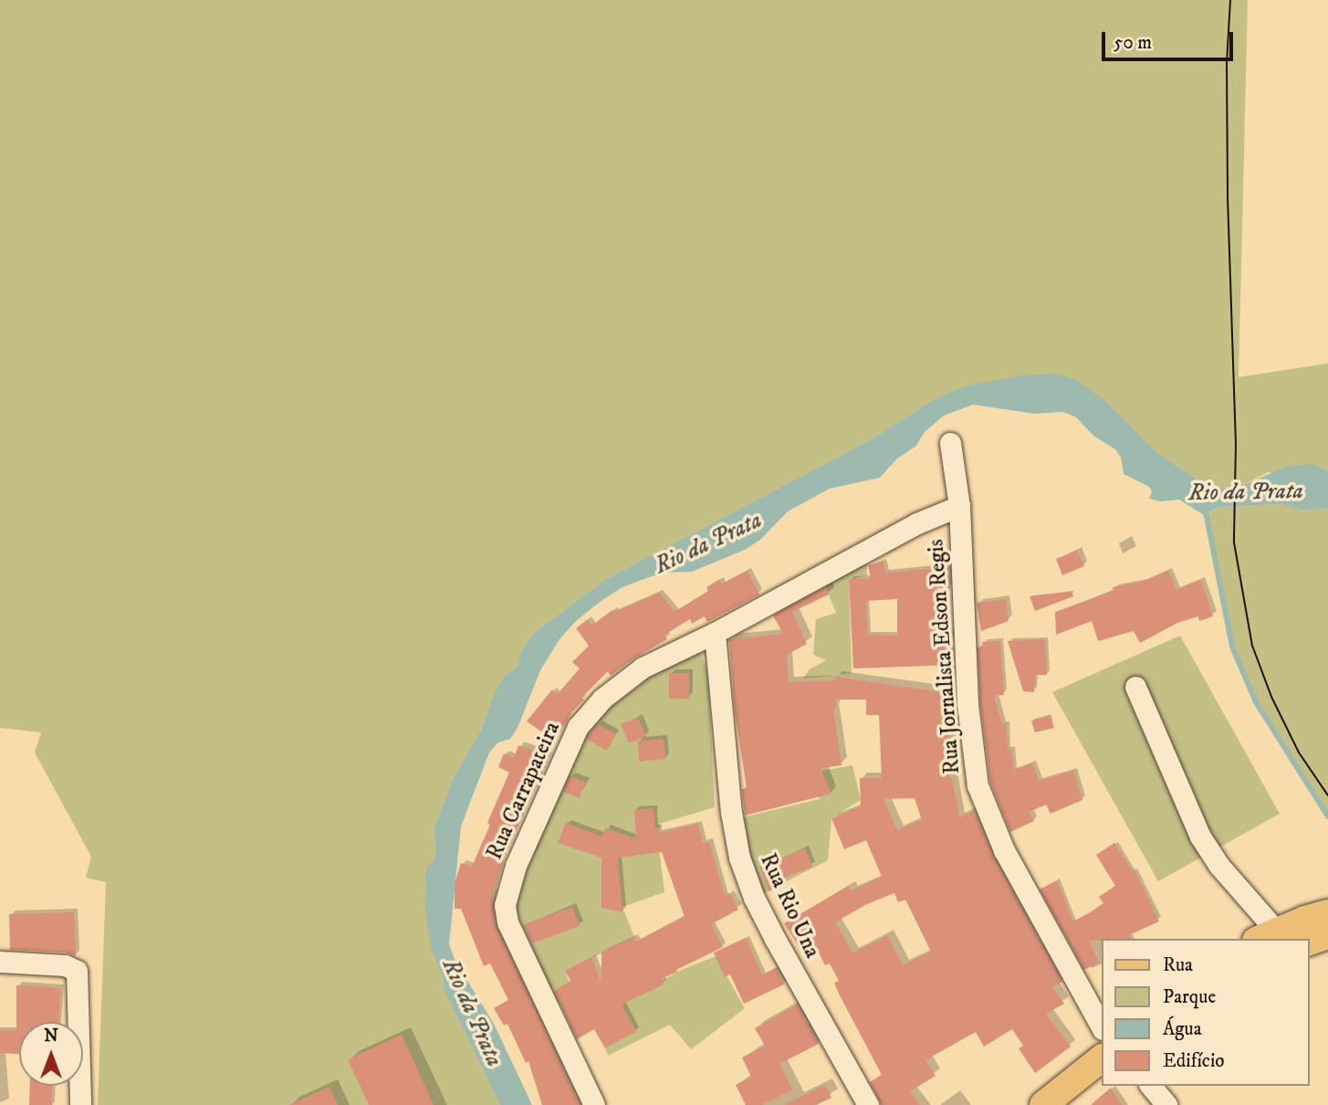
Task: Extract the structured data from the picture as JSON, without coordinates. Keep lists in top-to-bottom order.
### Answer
{
  "streets": {
    "street": ["Rua Jornalista Edson Regis", "Rua Carrapateira", "Rua Rio Una"]
  },
  "crossings": [
    ["Rua Jornalista Edson Regis", "Rua Carrapateira"],
    ["Rua Carrapateira", "Rua Rio Una"]
  ],
  "water": ["Rio da Prata"],
  "legend": [
    "Rua",
    "Parque",
    "Água",
    "Edifício"
  ],
  "scale_bar": "50 m",
  "north": "top"
}
